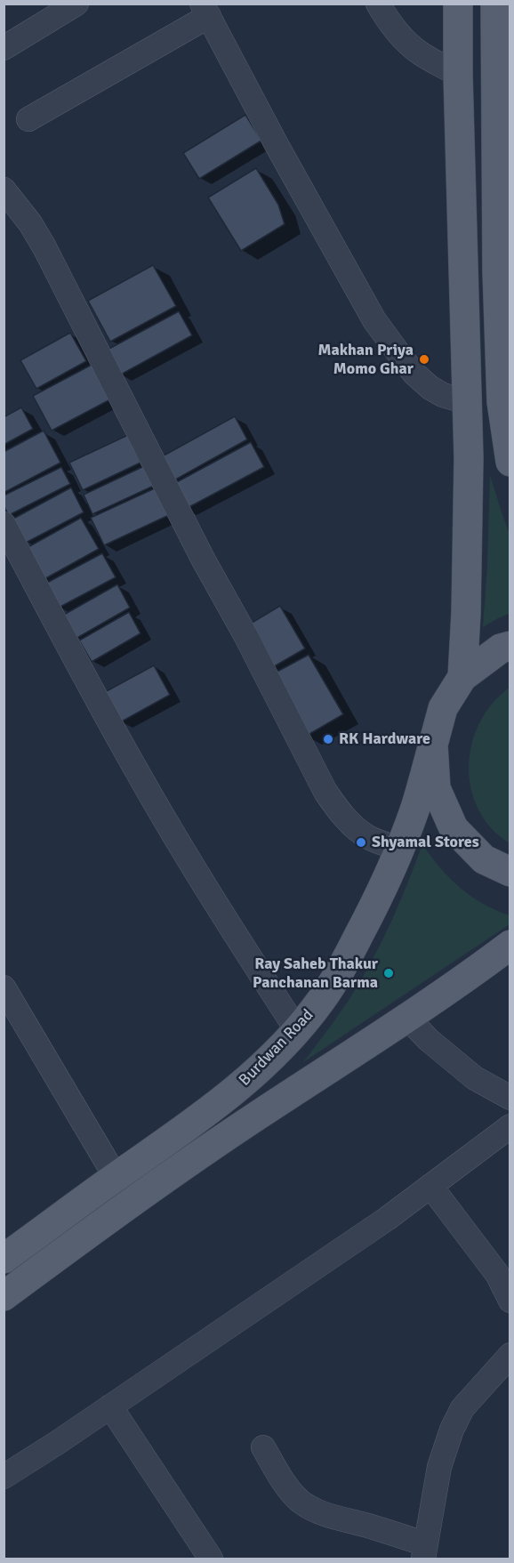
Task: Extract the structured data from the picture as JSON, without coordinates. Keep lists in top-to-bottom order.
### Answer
{
  "streets": {
    "main road": ["Burdwan Road"]
  },
  "places": [
    "Makhan Priya Momo Ghar",
    "RK Hardware",
    "Shyamal Stores",
    "Ray Saheb Thakur Panchanan Barma"
  ]
}
